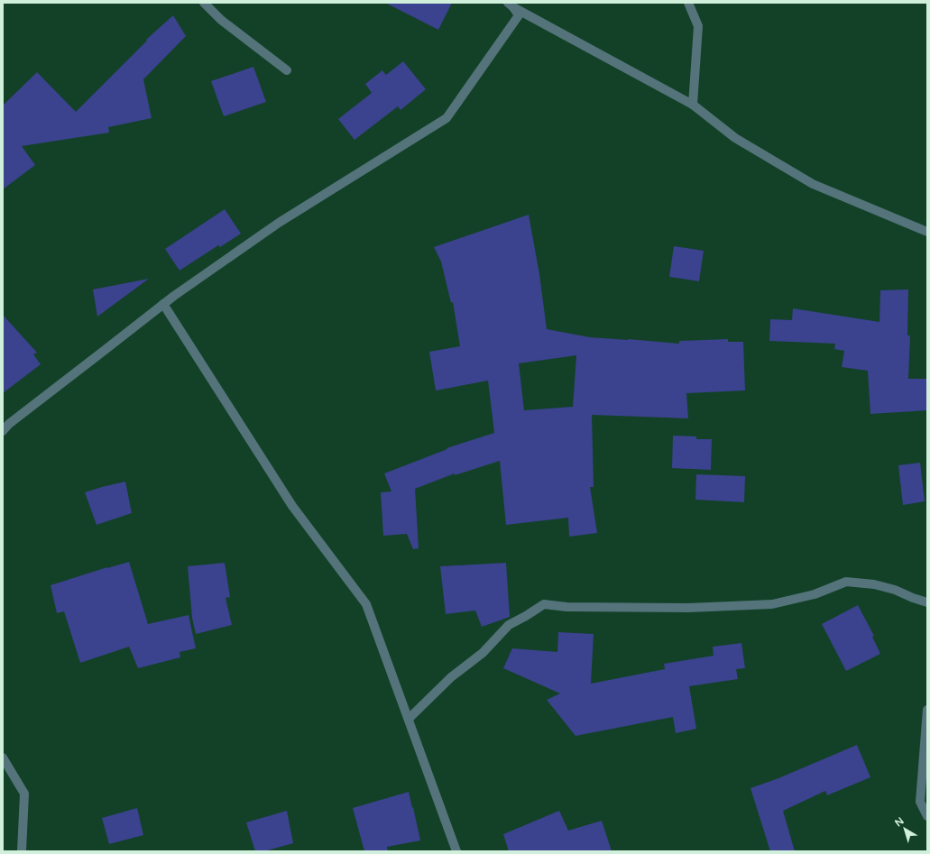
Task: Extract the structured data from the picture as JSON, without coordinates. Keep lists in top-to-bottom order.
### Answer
{
  "north": "top left"
}
